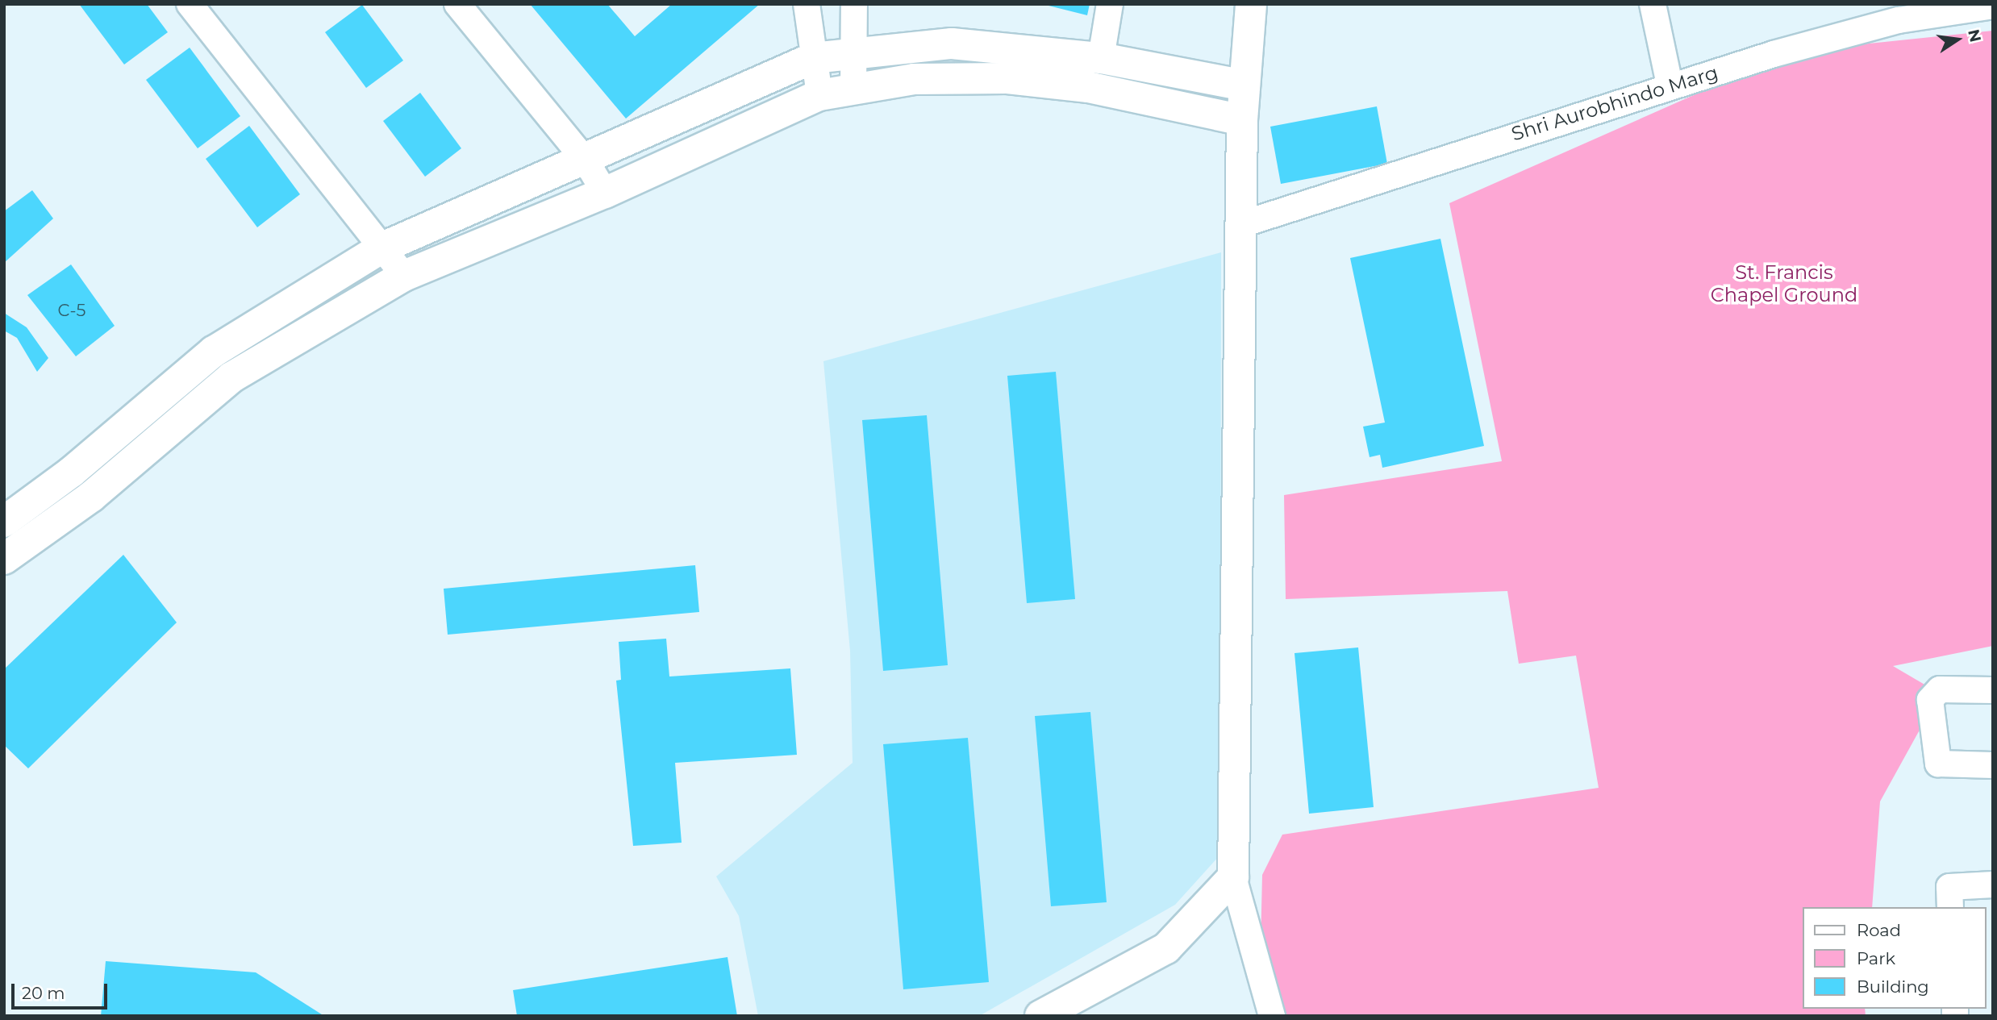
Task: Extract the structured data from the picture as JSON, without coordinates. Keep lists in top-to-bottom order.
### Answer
{
  "streets": {
    "street": ["Shri Aurobhindo Marg"]
  },
  "parks": ["St. Francis Chapel Ground"],
  "house_numbers": ["C-5"],
  "legend": ["Road", "Park", "Building"],
  "scale_bar": "20 m",
  "north": "right"
}
